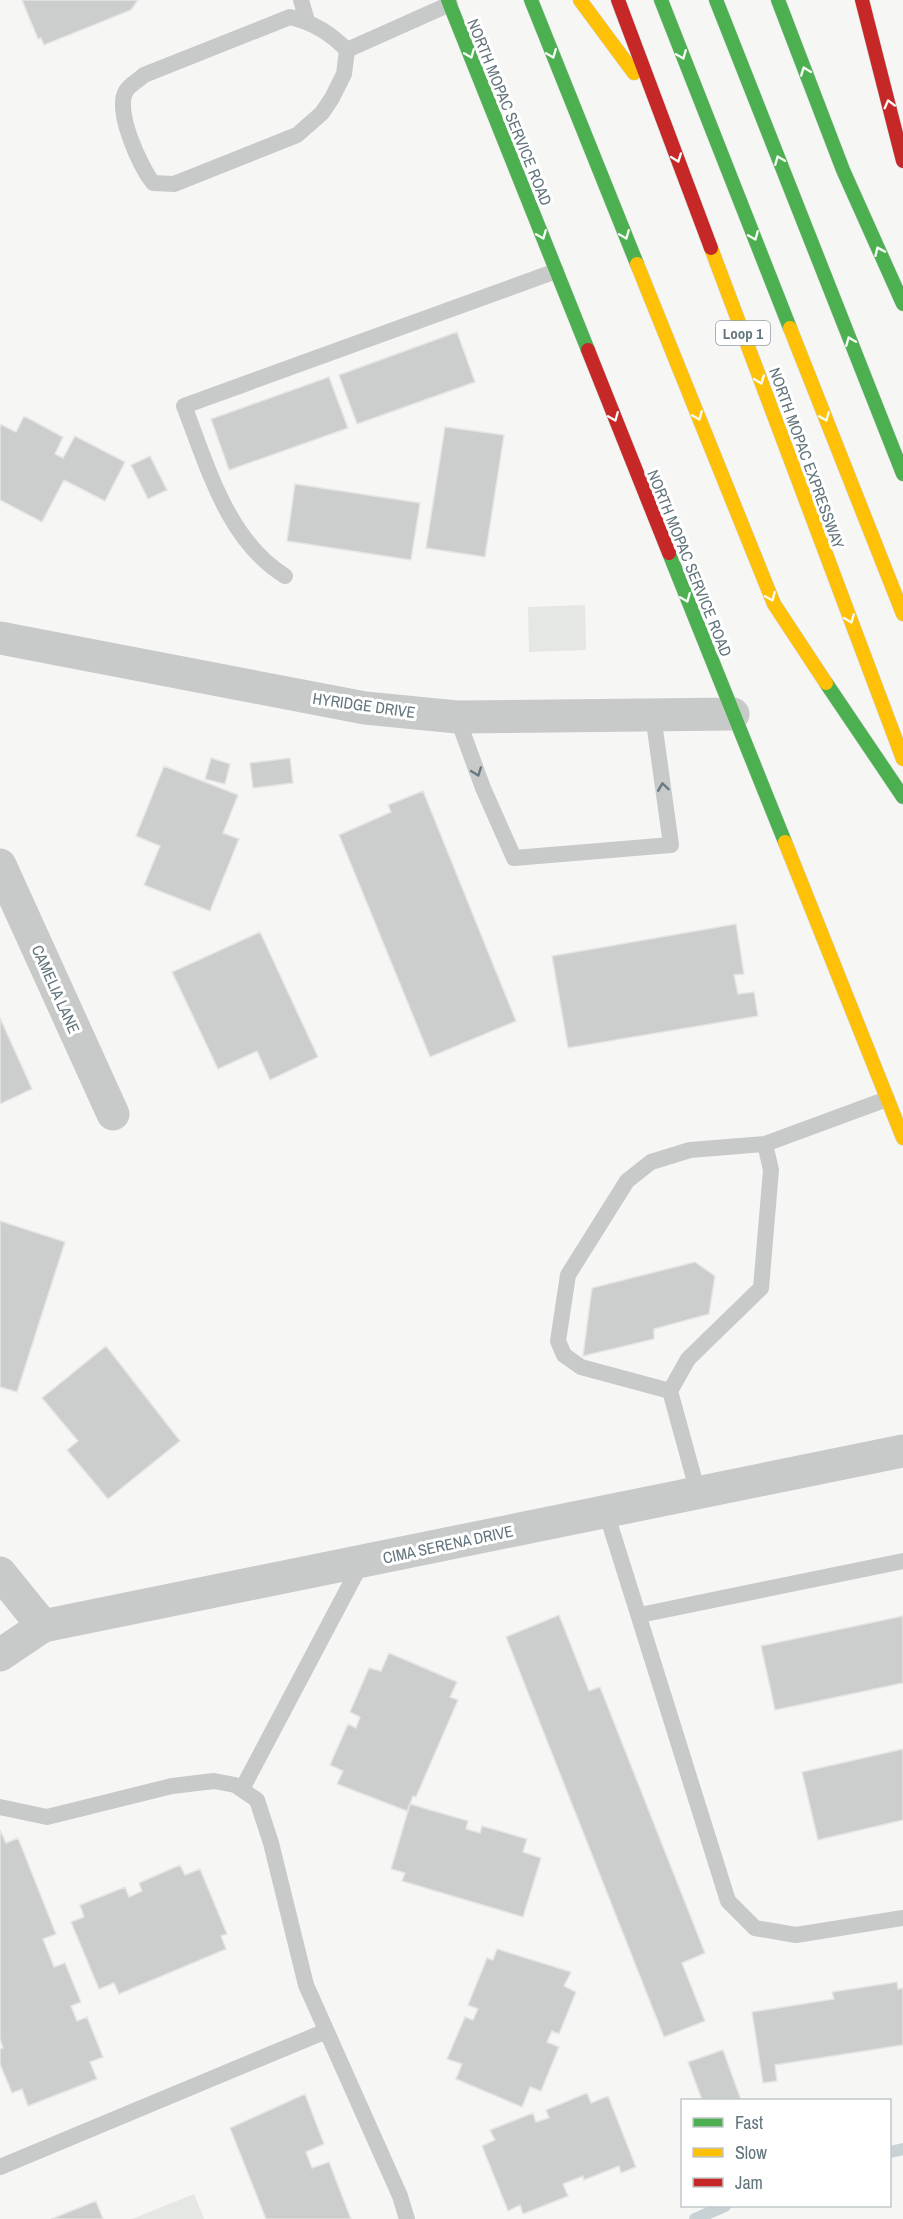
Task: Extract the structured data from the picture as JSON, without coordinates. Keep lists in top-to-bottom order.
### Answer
{
  "streets": {
    "main road": ["NORTH MOPAC SERVICE ROAD", "Loop 1", "NORTH MOPAC EXPRESSWAY"],
    "street": ["HYRIDGE DRIVE", "CAMELIA LANE", "CIMA SERENA DRIVE"]
  },
  "crossings": [
    ["NORTH MOPAC SERVICE ROAD", "HYRIDGE DRIVE"]
  ],
  "legend": ["Fast", "Slow", "Jam"]
}
